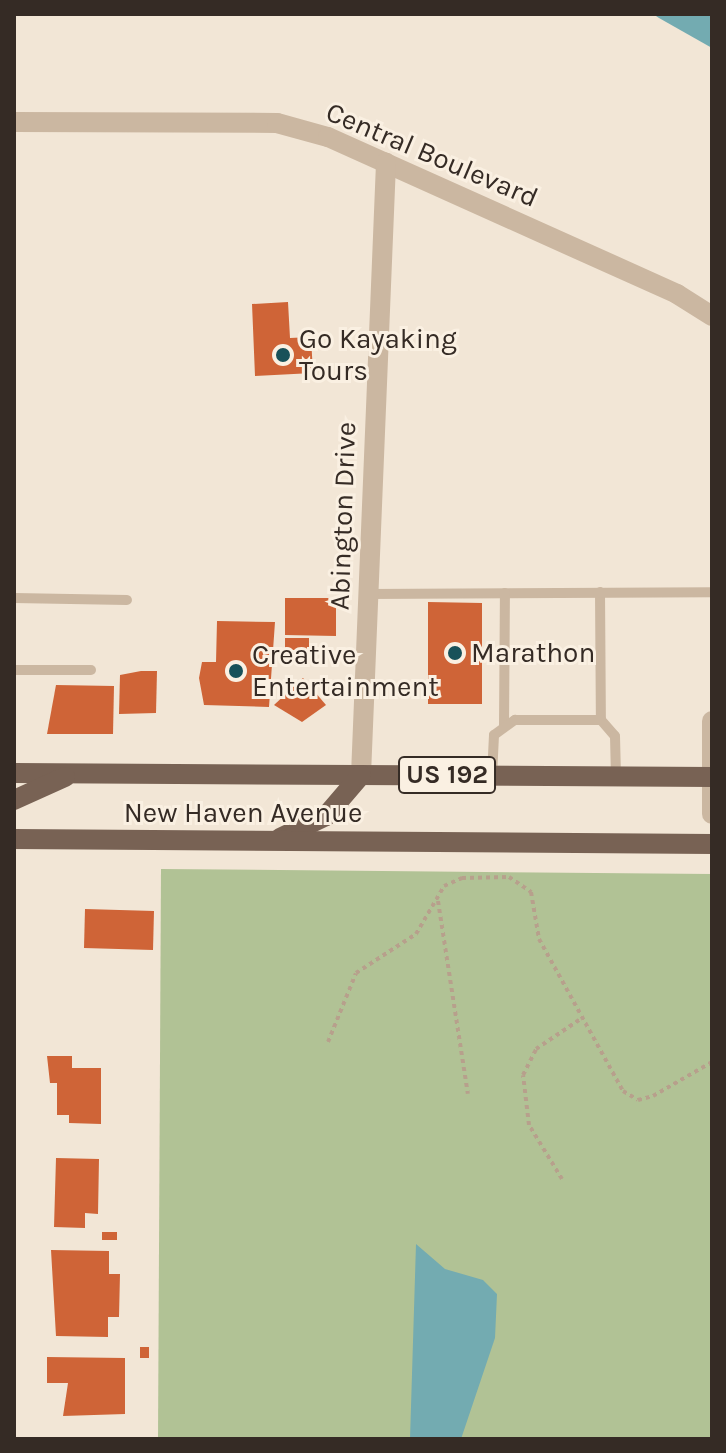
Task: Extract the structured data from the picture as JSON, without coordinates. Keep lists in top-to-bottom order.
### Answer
{
  "streets": {
    "main road": ["US 192", "New Haven Avenue"],
    "street": ["Central Boulevard", "Abington Drive"]
  },
  "crossings": [
    ["Central Boulevard", "Abington Drive"],
    ["Abington Drive", "New Haven Avenue"]
  ],
  "places": ["Go Kayaking Tours", "Marathon", "Creative Entertainment"]
}
